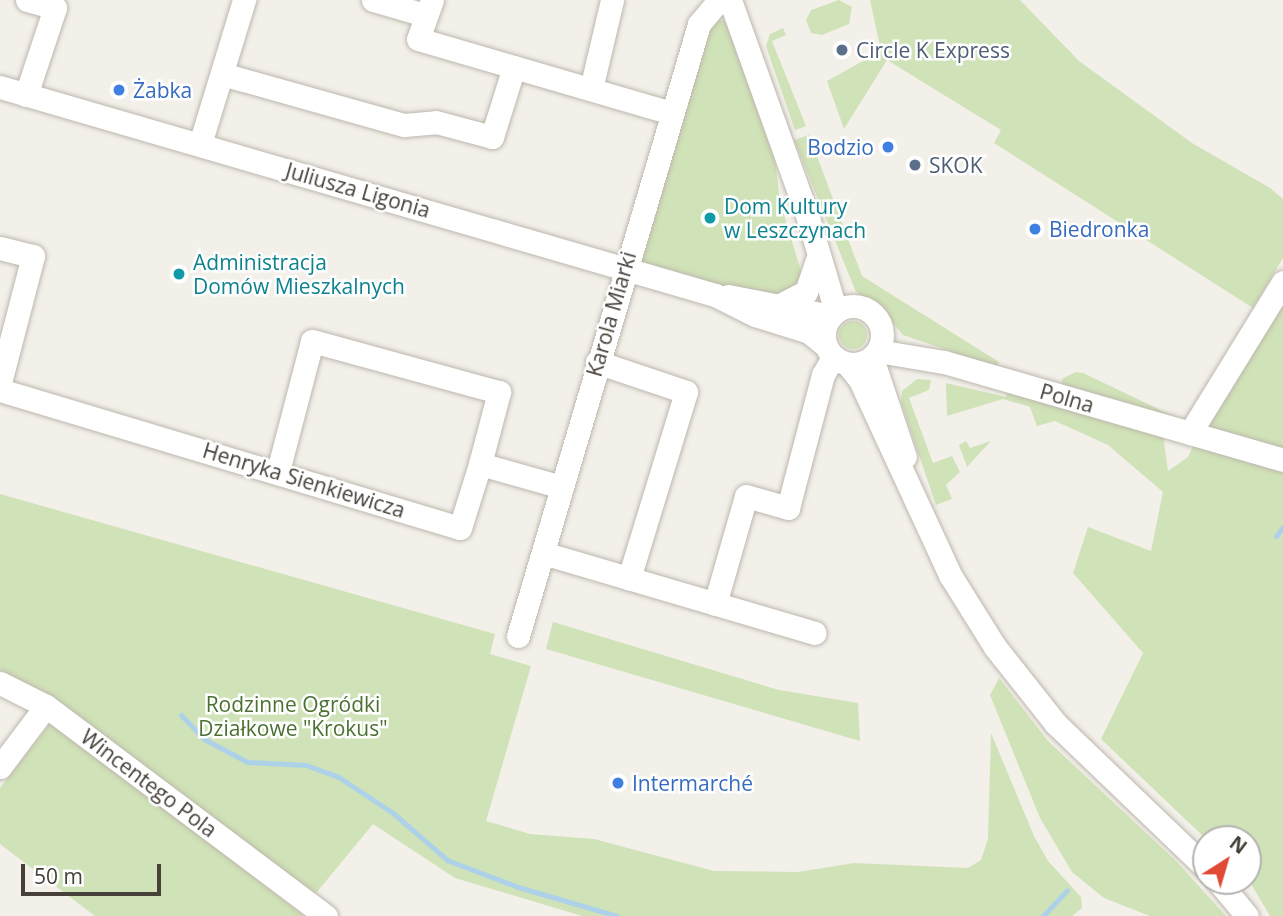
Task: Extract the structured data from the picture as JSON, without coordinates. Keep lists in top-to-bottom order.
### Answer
{
  "streets": {
    "street": [
      "Juliusza Ligonia",
      "Karola Miarki",
      "Polna",
      "Henryka Sienkiewicza",
      "Wincentego Pola"
    ]
  },
  "crossings": [
    ["Juliusza Ligonia", "Karola Miarki"]
  ],
  "parks": ["Rodzinne Ogródki Działkowe \"Krokus\""],
  "places": [
    "Circle K Express",
    "Żabka",
    "Bodzio",
    "SKOK",
    "Dom Kultury w Leszczynach",
    "Biedronka",
    "Administracja Domów Mieszkalnych",
    "Intermarché"
  ],
  "scale_bar": "50 m",
  "north": "top right"
}
